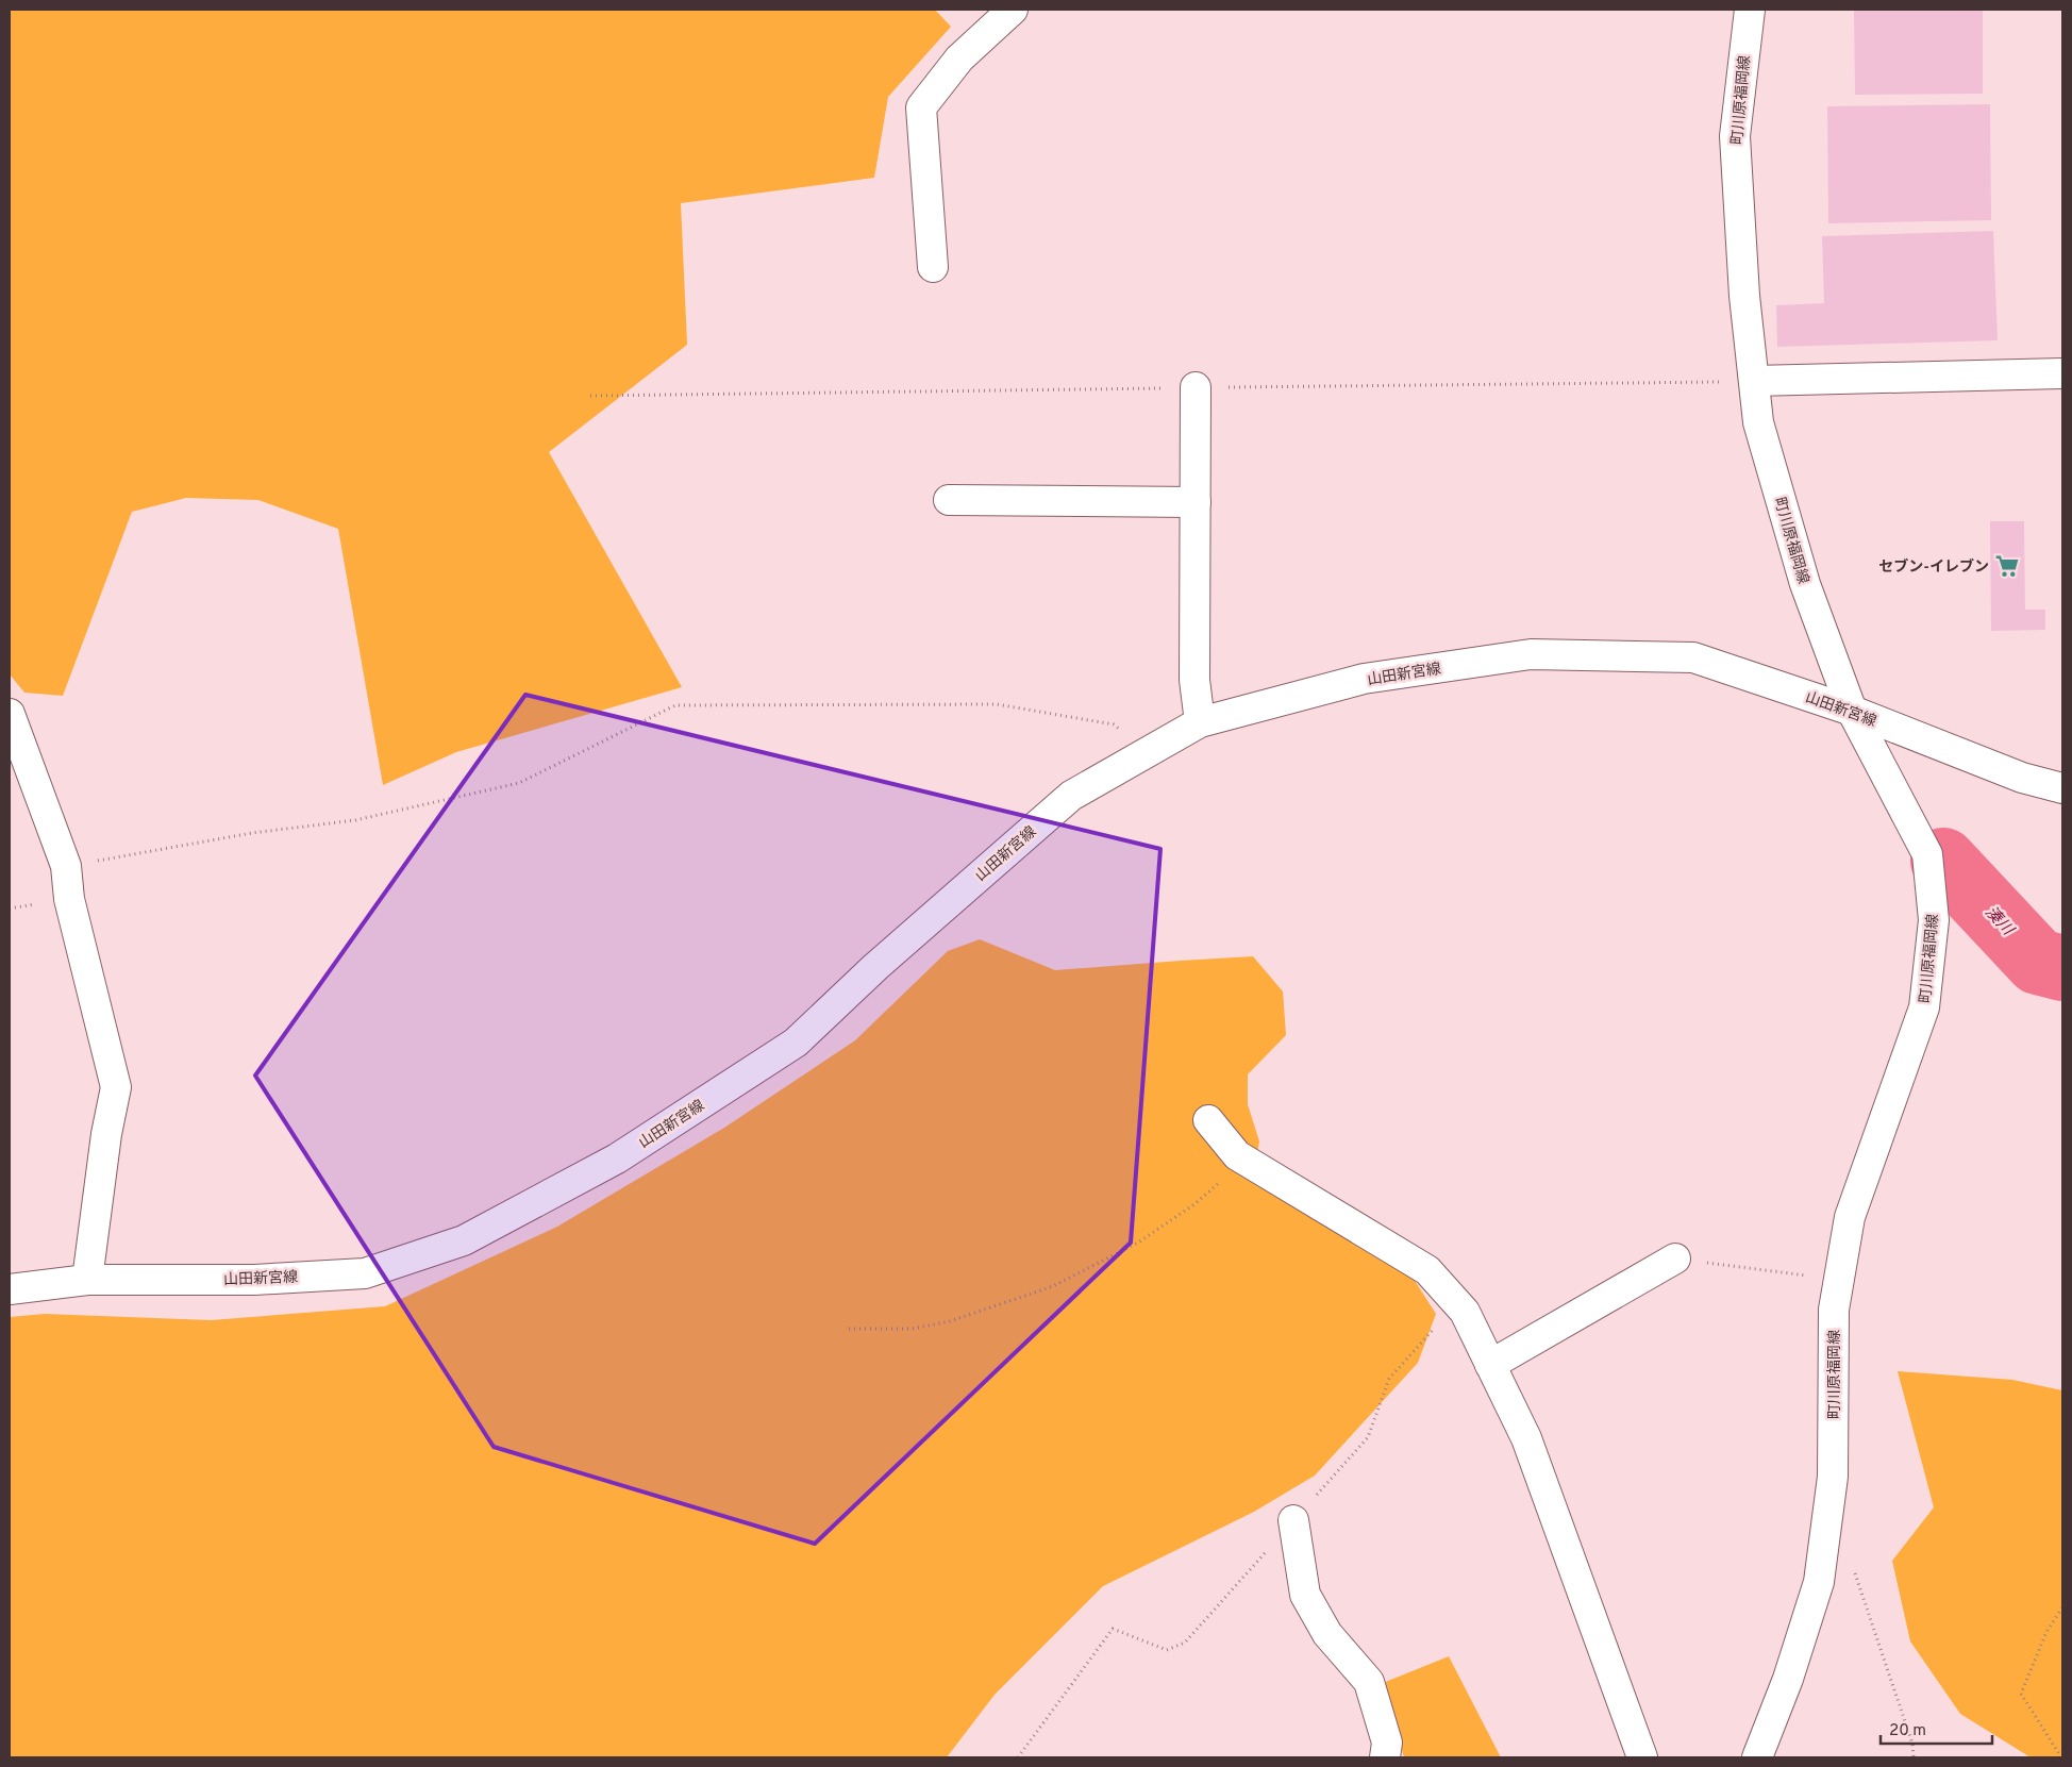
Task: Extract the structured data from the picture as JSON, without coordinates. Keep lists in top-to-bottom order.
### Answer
{
  "streets": {
    "main road": ["町川原福岡線", "山田新宮線"]
  },
  "crossings": [
    ["町川原福岡線", "山田新宮線"]
  ],
  "water": ["湊川"],
  "places": {
    "supermarket": ["セブン-イレブン"]
  },
  "scale_bar": "20 m"
}
